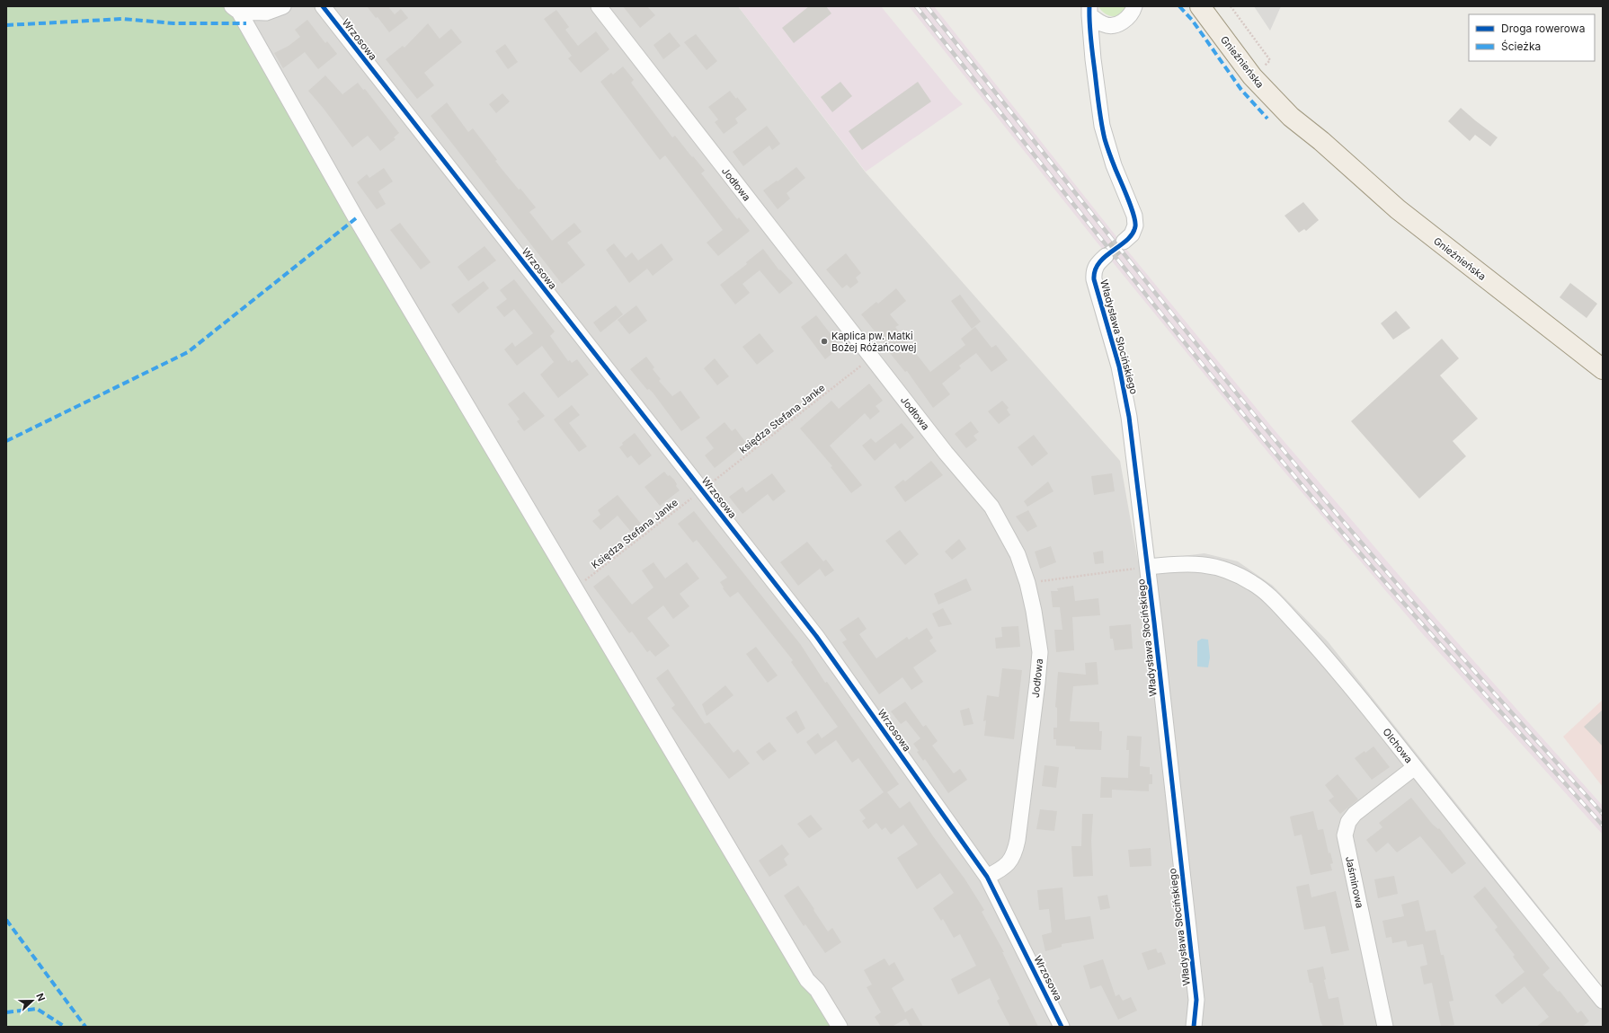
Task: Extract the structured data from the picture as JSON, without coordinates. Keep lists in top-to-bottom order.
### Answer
{
  "streets": {
    "main road": ["Gnieźnieńska"],
    "street": [
      "Wrzosowa",
      "Jodłowa",
      "Władysława Słocińskiego",
      "Olchowa",
      "Jaśminowa"
    ],
    "path": ["księdza Stefana Janke", "Księdza Stefana Janke"]
  },
  "crossings": [
    ["Wrzosowa", "Jodłowa"],
    ["Wrzosowa", "księdza Stefana Janke"],
    ["Wrzosowa", "Księdza Stefana Janke"],
    ["Jodłowa", "księdza Stefana Janke"],
    ["Władysława Słocińskiego", "Olchowa"],
    ["księdza Stefana Janke", "Księdza Stefana Janke"],
    ["Olchowa", "Jaśminowa"]
  ],
  "places": ["Kaplica pw. Matki Bożej Różańcowej"],
  "legend": ["Droga rowerowa", "Ścieżka"],
  "north": "right"
}
